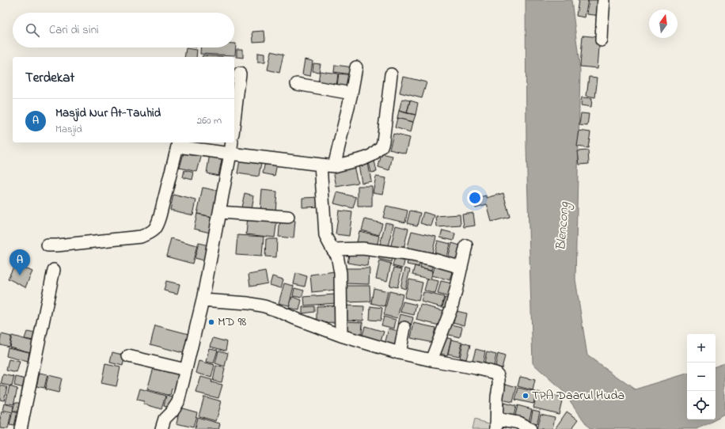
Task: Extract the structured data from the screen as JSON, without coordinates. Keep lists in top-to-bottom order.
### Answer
{
  "water": ["Blencong"],
  "places": ["MD 98", "TPA Daarul Huda"],
  "north": "top",
  "page": {
    "search": "Cari di sini",
    "heading": "Terdekat",
    "list": [
      {
        "mark": "A",
        "name": "Masjid Nur At-Tauhid",
        "note": "Masjid",
        "value": "260 m"
      }
    ],
    "pins": "A",
    "map_buttons": ["+", "−"]
  }
}
